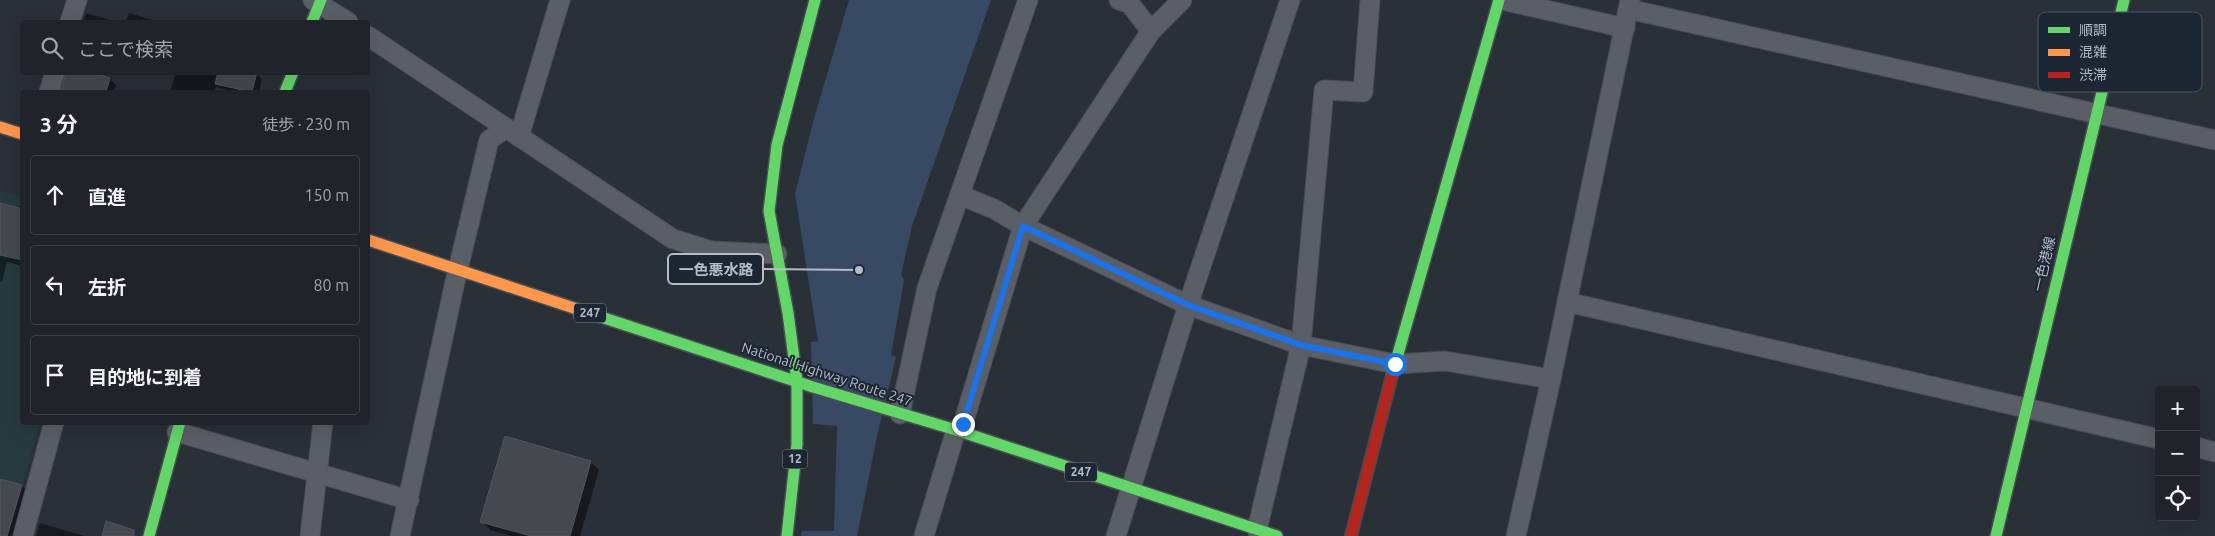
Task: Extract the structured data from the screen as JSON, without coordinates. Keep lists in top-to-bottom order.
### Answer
{
  "streets": {
    "main road": [
      "一色港線",
      "247",
      "National Highway Route 247",
      "12"
    ]
  },
  "crossings": [
    ["National Highway Route 247", "12"]
  ],
  "places": ["一色悪水路"],
  "legend": ["順調", "混雑", "渋滞"],
  "page": {
    "search": "ここで検索",
    "heading": ["3 分", "徒歩 · 230 m"],
    "list": [
      ["直進", "150 m"],
      ["左折", "80 m"],
      "目的地に到着"
    ],
    "map_buttons": ["+", "−"]
  }
}
